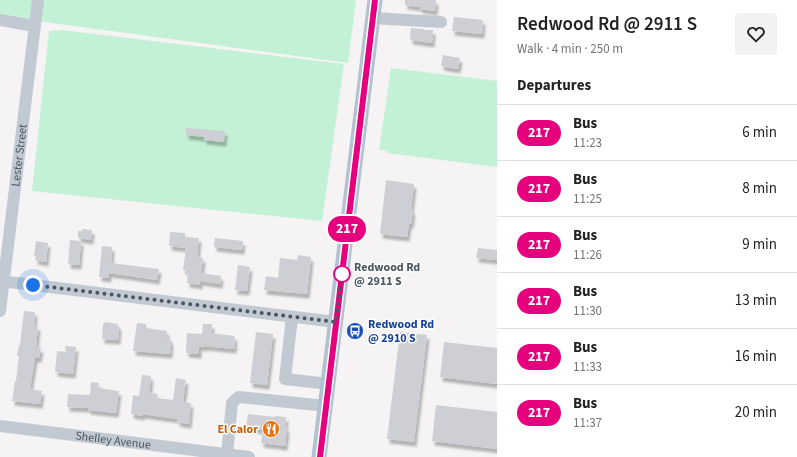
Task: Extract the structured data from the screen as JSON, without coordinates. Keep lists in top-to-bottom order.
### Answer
{
  "streets": {
    "street": ["Lester Street", "Shelley Avenue"]
  },
  "places": {
    "other": ["Redwood Rd @ 2911 S"],
    "bus stop": ["Redwood Rd @ 2910 S"],
    "restaurant": ["El Calor"]
  },
  "lines": ["bus line 217"],
  "page": {
    "on_map": "217",
    "heading": [
      ["Redwood Rd @ 2911 S", "Walk · 4 min · 250 m"],
      "Departures"
    ],
    "list": [
      {
        "mark": "217",
        "name": "Bus",
        "note": "11:23",
        "value": "6 min"
      },
      {
        "mark": "217",
        "name": "Bus",
        "note": "11:25",
        "value": "8 min"
      },
      {
        "mark": "217",
        "name": "Bus",
        "note": "11:26",
        "value": "9 min"
      },
      {
        "mark": "217",
        "name": "Bus",
        "note": "11:30",
        "value": "13 min"
      },
      {
        "mark": "217",
        "name": "Bus",
        "note": "11:33",
        "value": "16 min"
      },
      {
        "mark": "217",
        "name": "Bus",
        "note": "11:37",
        "value": "20 min"
      }
    ]
  }
}
